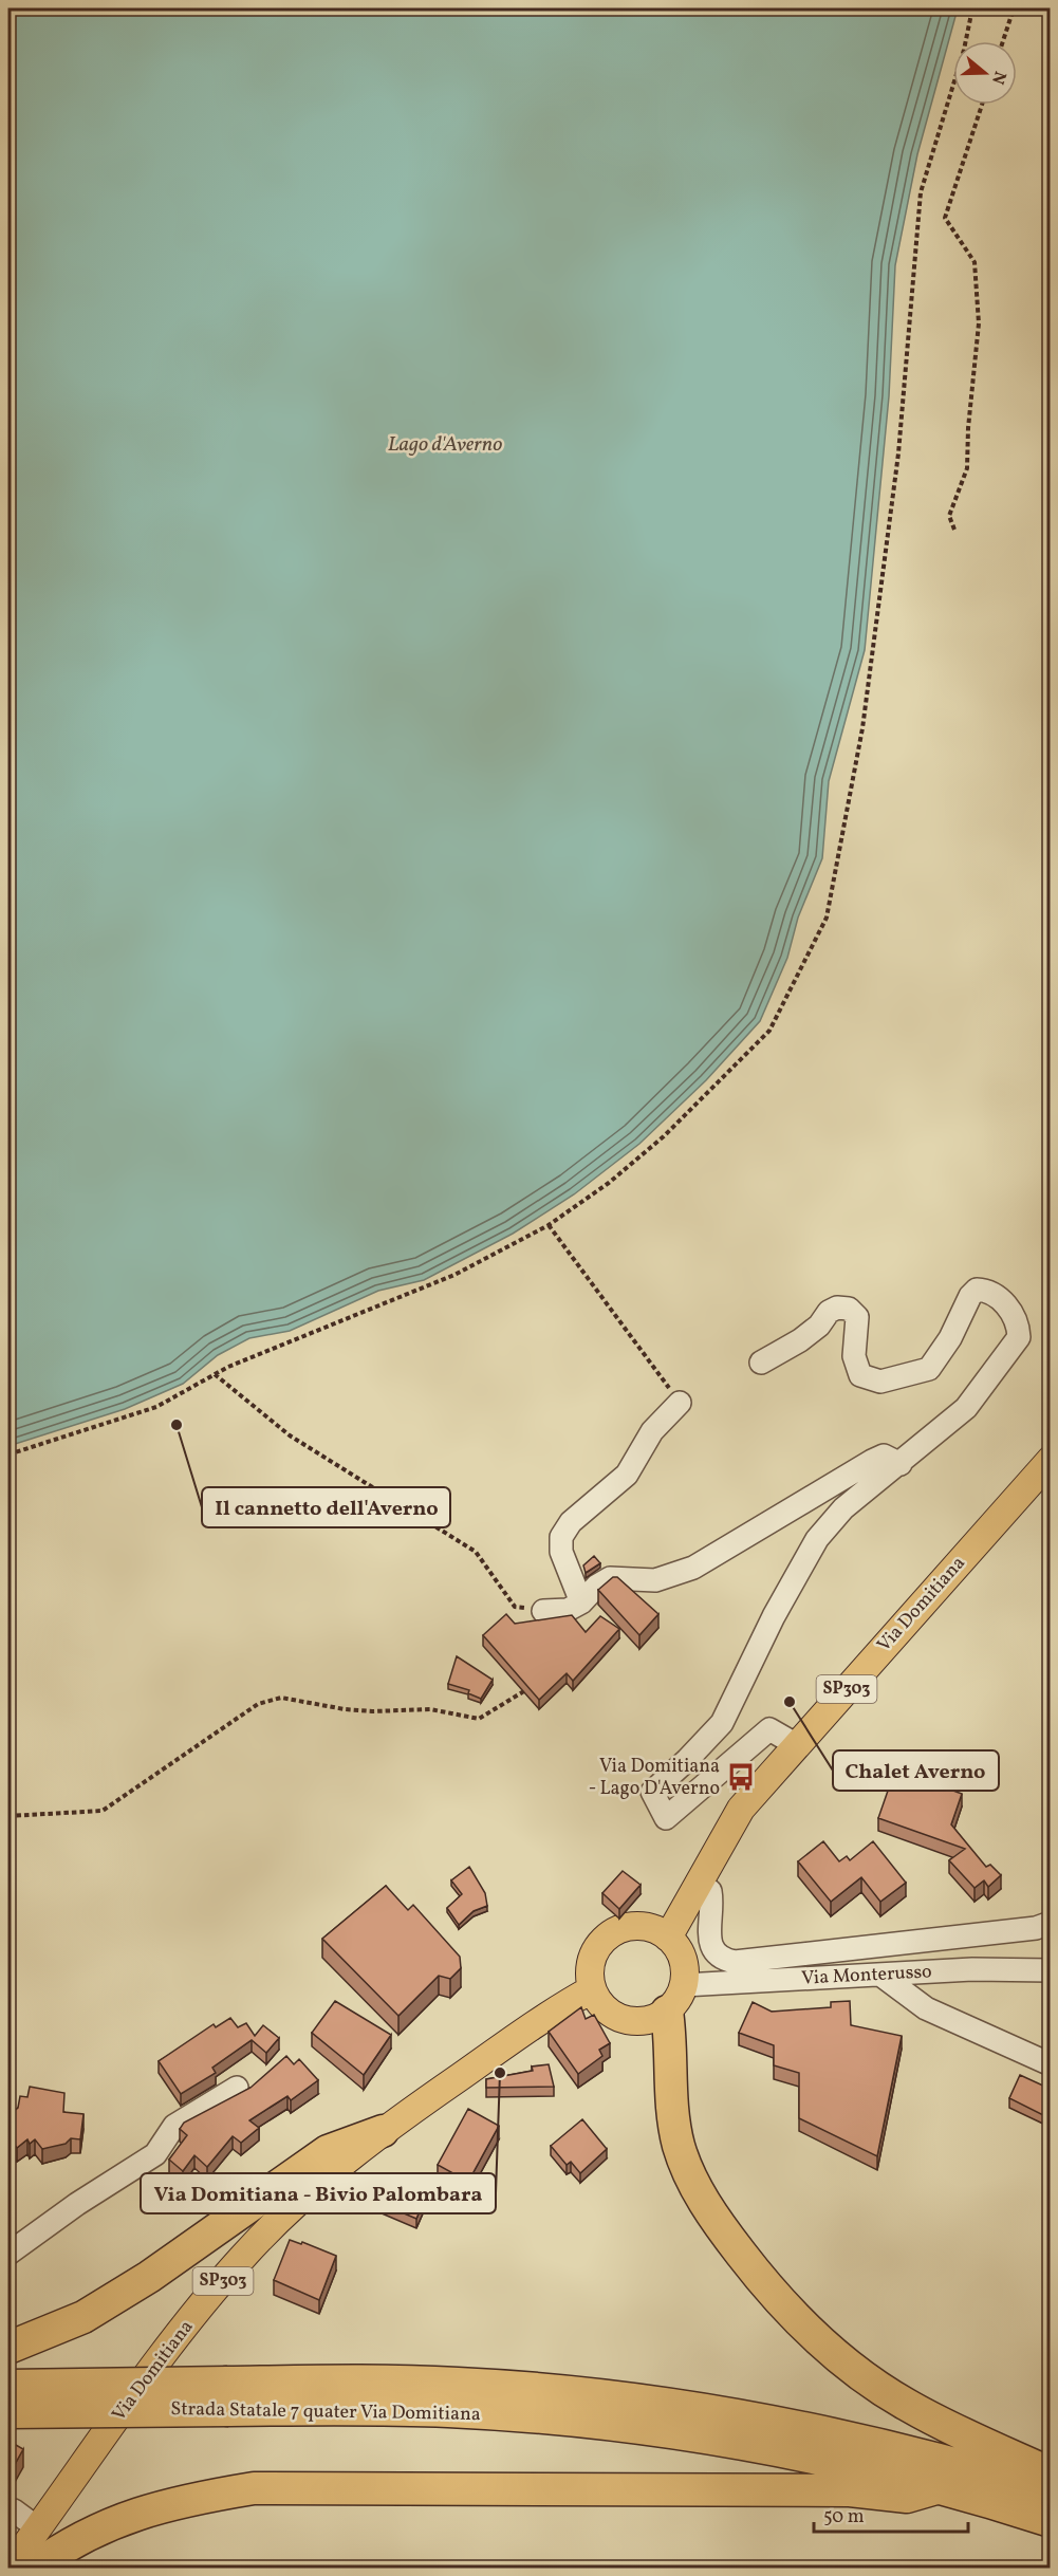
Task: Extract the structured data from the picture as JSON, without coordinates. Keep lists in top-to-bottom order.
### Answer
{
  "streets": {
    "highway": ["Strada Statale 7 quater Via Domitiana"],
    "main road": ["Via Domitiana", "SP303"],
    "street": ["Via Monterusso"]
  },
  "crossings": [
    ["Via Domitiana", "Via Monterusso"]
  ],
  "water": ["Lago d'Averno"],
  "places": {
    "other": ["Il cannetto dell'Averno", "Chalet Averno", "Via Domitiana - Bivio Palombara"],
    "bus stop": ["Via Domitiana - Lago D'Averno"]
  },
  "scale_bar": "50 m",
  "north": "right"
}
